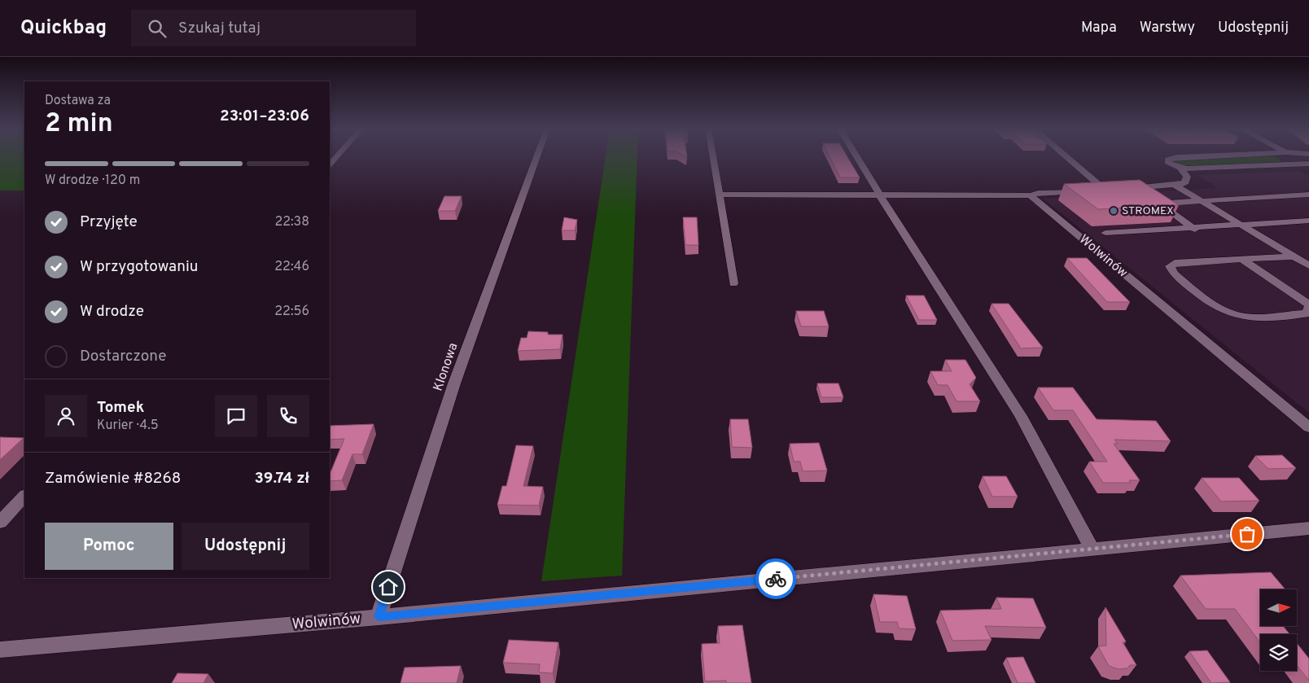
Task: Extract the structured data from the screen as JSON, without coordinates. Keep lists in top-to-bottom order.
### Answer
{
  "streets": {
    "street": ["Wolwinów", "Klonowa"]
  },
  "crossings": [
    ["Wolwinów", "Klonowa"]
  ],
  "places": ["STROMEX"],
  "north": "right",
  "page": {
    "header": "Quickbag",
    "search": "Szukaj tutaj",
    "nav": ["Mapa", "Warstwy", "Udostępnij"],
    "heading": ["2 min", "Dostawa za", "23:01–23:06"],
    "panel": [
      "Tomek",
      "Kurier · 4.5",
      "Zamówienie #8268",
      "39.74 zł"
    ],
    "bar": "W drodze · 120 m",
    "list": [
      ["Przyjęte", "22:38"],
      ["W przygotowaniu", "22:46"],
      ["W drodze", "22:56"],
      "Dostarczone"
    ],
    "buttons": ["Pomoc", "Udostępnij"]
  }
}
